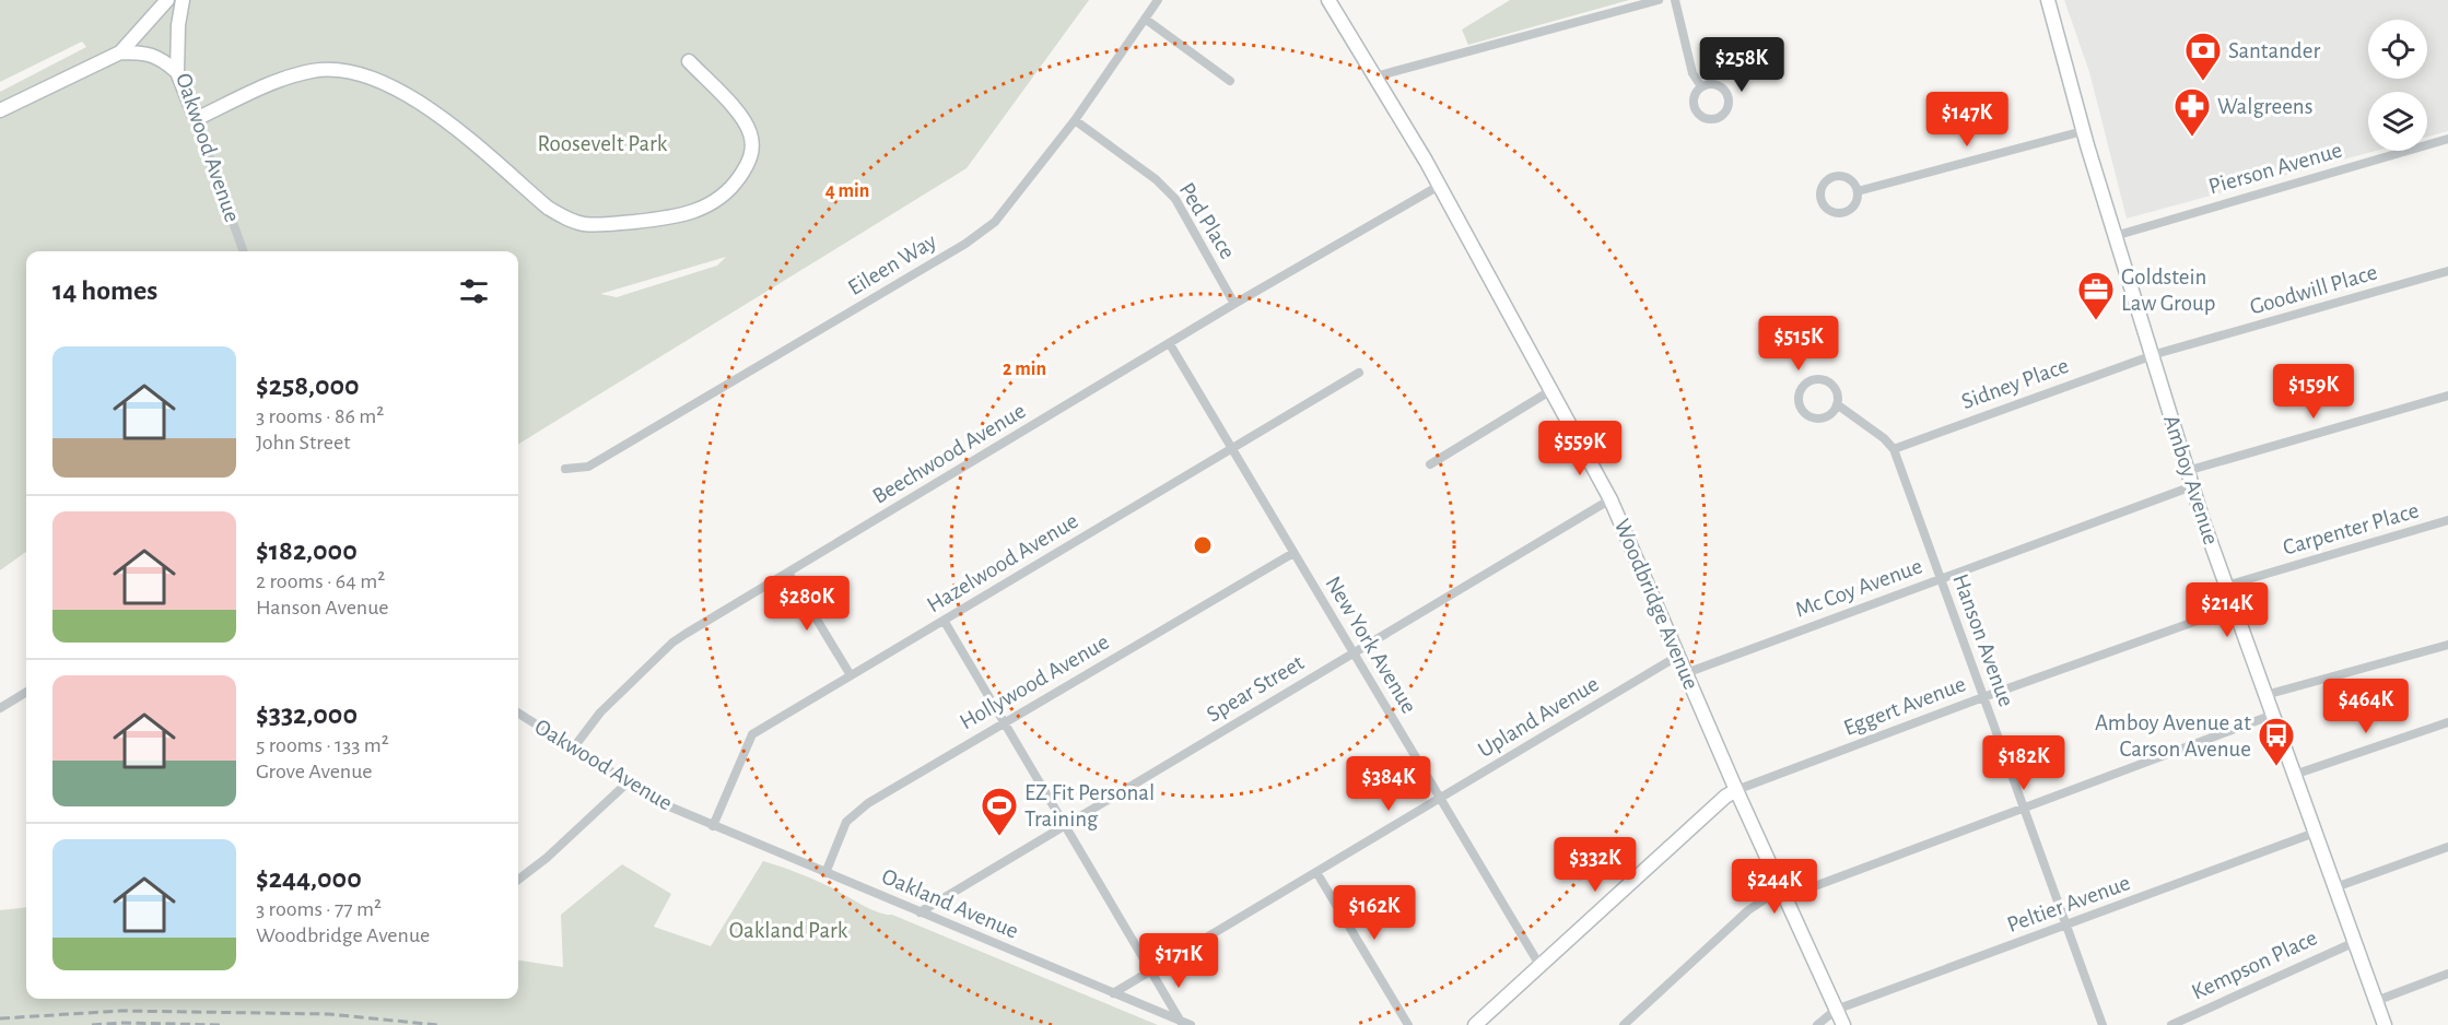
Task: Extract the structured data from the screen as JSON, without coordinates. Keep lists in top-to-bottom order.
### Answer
{
  "streets": {
    "street": [
      "Oakwood Avenue",
      "Pierson Avenue",
      "Ped Place",
      "Eileen Way",
      "Goodwill Place",
      "Sidney Place",
      "Beechwood Avenue",
      "Amboy Avenue",
      "Carpenter Place",
      "Hazelwood Avenue",
      "Mc Coy Avenue",
      "Woodbridge Avenue",
      "Hanson Avenue",
      "New York Avenue",
      "Hollywood Avenue",
      "Spear Street",
      "Eggert Avenue",
      "Upland Avenue",
      "Oakland Avenue",
      "Peltier Avenue",
      "Kempson Place"
    ]
  },
  "crossings": [
    ["Oakwood Avenue", "Beechwood Avenue"],
    ["Oakwood Avenue", "Oakland Avenue"],
    ["Pierson Avenue", "Amboy Avenue"],
    ["Ped Place", "Eileen Way"],
    ["Ped Place", "Beechwood Avenue"],
    ["Goodwill Place", "Sidney Place"],
    ["Goodwill Place", "Amboy Avenue"],
    ["Sidney Place", "Amboy Avenue"],
    ["Sidney Place", "Hanson Avenue"],
    ["Beechwood Avenue", "Woodbridge Avenue"],
    ["Beechwood Avenue", "New York Avenue"],
    ["Amboy Avenue", "Carpenter Place"],
    ["Amboy Avenue", "Mc Coy Avenue"],
    ["Amboy Avenue", "Eggert Avenue"],
    ["Amboy Avenue", "Peltier Avenue"],
    ["Amboy Avenue", "Kempson Place"],
    ["Hazelwood Avenue", "New York Avenue"],
    ["Hazelwood Avenue", "Oakland Avenue"],
    ["Mc Coy Avenue", "Woodbridge Avenue"],
    ["Mc Coy Avenue", "Hanson Avenue"],
    ["Woodbridge Avenue", "Spear Street"],
    ["Woodbridge Avenue", "Eggert Avenue"],
    ["Woodbridge Avenue", "Upland Avenue"],
    ["Woodbridge Avenue", "Peltier Avenue"],
    ["Hanson Avenue", "Eggert Avenue"],
    ["Hanson Avenue", "Peltier Avenue"],
    ["New York Avenue", "Hollywood Avenue"],
    ["New York Avenue", "Spear Street"],
    ["New York Avenue", "Upland Avenue"],
    ["Hollywood Avenue", "Oakland Avenue"],
    ["Spear Street", "Oakland Avenue"],
    ["Upland Avenue", "Oakland Avenue"]
  ],
  "parks": ["Roosevelt Park", "Oakland Park"],
  "places": {
    "bank": ["Santander"],
    "pharmacy": ["Walgreens"],
    "office": ["Goldstein Law Group"],
    "bus stop": ["Amboy Avenue at Carson Avenue"],
    "sports": ["EZ Fit Personal Training"]
  },
  "page": {
    "price": [
      "$258K",
      "$147K",
      "$515K",
      "$159K",
      "$559K",
      "$280K",
      "$214K",
      "$464K",
      "$182K",
      "$384K",
      "$332K",
      "$244K",
      "$162K",
      "$171K"
    ],
    "heading": "14 homes",
    "list": [
      {
        "name": "$258,000",
        "note": "3 rooms · 86 m² · John Street"
      },
      {
        "name": "$182,000",
        "note": "2 rooms · 64 m² · Hanson Avenue"
      },
      {
        "name": "$332,000",
        "note": "5 rooms · 133 m² · Grove Avenue"
      },
      {
        "name": "$244,000",
        "note": "3 rooms · 77 m² · Woodbridge Avenue"
      }
    ]
  },
  "rings": ["4 min", "2 min"]
}
